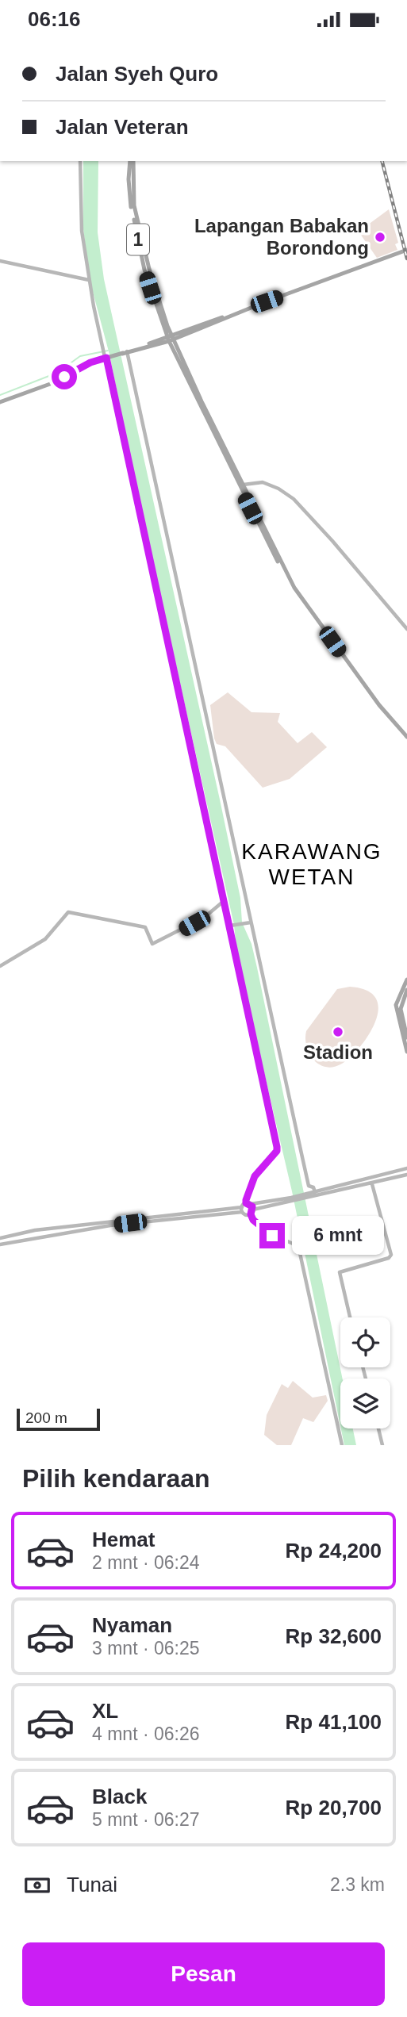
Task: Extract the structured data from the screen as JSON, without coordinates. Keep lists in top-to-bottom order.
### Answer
{
  "streets": {
    "main road": ["1"]
  },
  "districts": ["KARAWANG WETAN"],
  "places": ["Lapangan Babakan Borondong", "Stadion"],
  "scale_bar": "200 m",
  "page": {
    "status": "06:16",
    "banner": ["Jalan Syeh Quro", "Jalan Veteran"],
    "bubble": "6 mnt",
    "scale": "200 m",
    "heading": "Pilih kendaraan",
    "list": [
      {
        "name": "Hemat",
        "note": "2 mnt · 06:24",
        "value": "Rp 24,200"
      },
      {
        "name": "Nyaman",
        "note": "3 mnt · 06:25",
        "value": "Rp 32,600"
      },
      {
        "name": "XL",
        "note": "4 mnt · 06:26",
        "value": "Rp 41,100"
      },
      {
        "name": "Black",
        "note": "5 mnt · 06:27",
        "value": "Rp 20,700"
      }
    ],
    "pay": ["Tunai", "2.3 km"],
    "buttons": "Pesan"
  }
}
